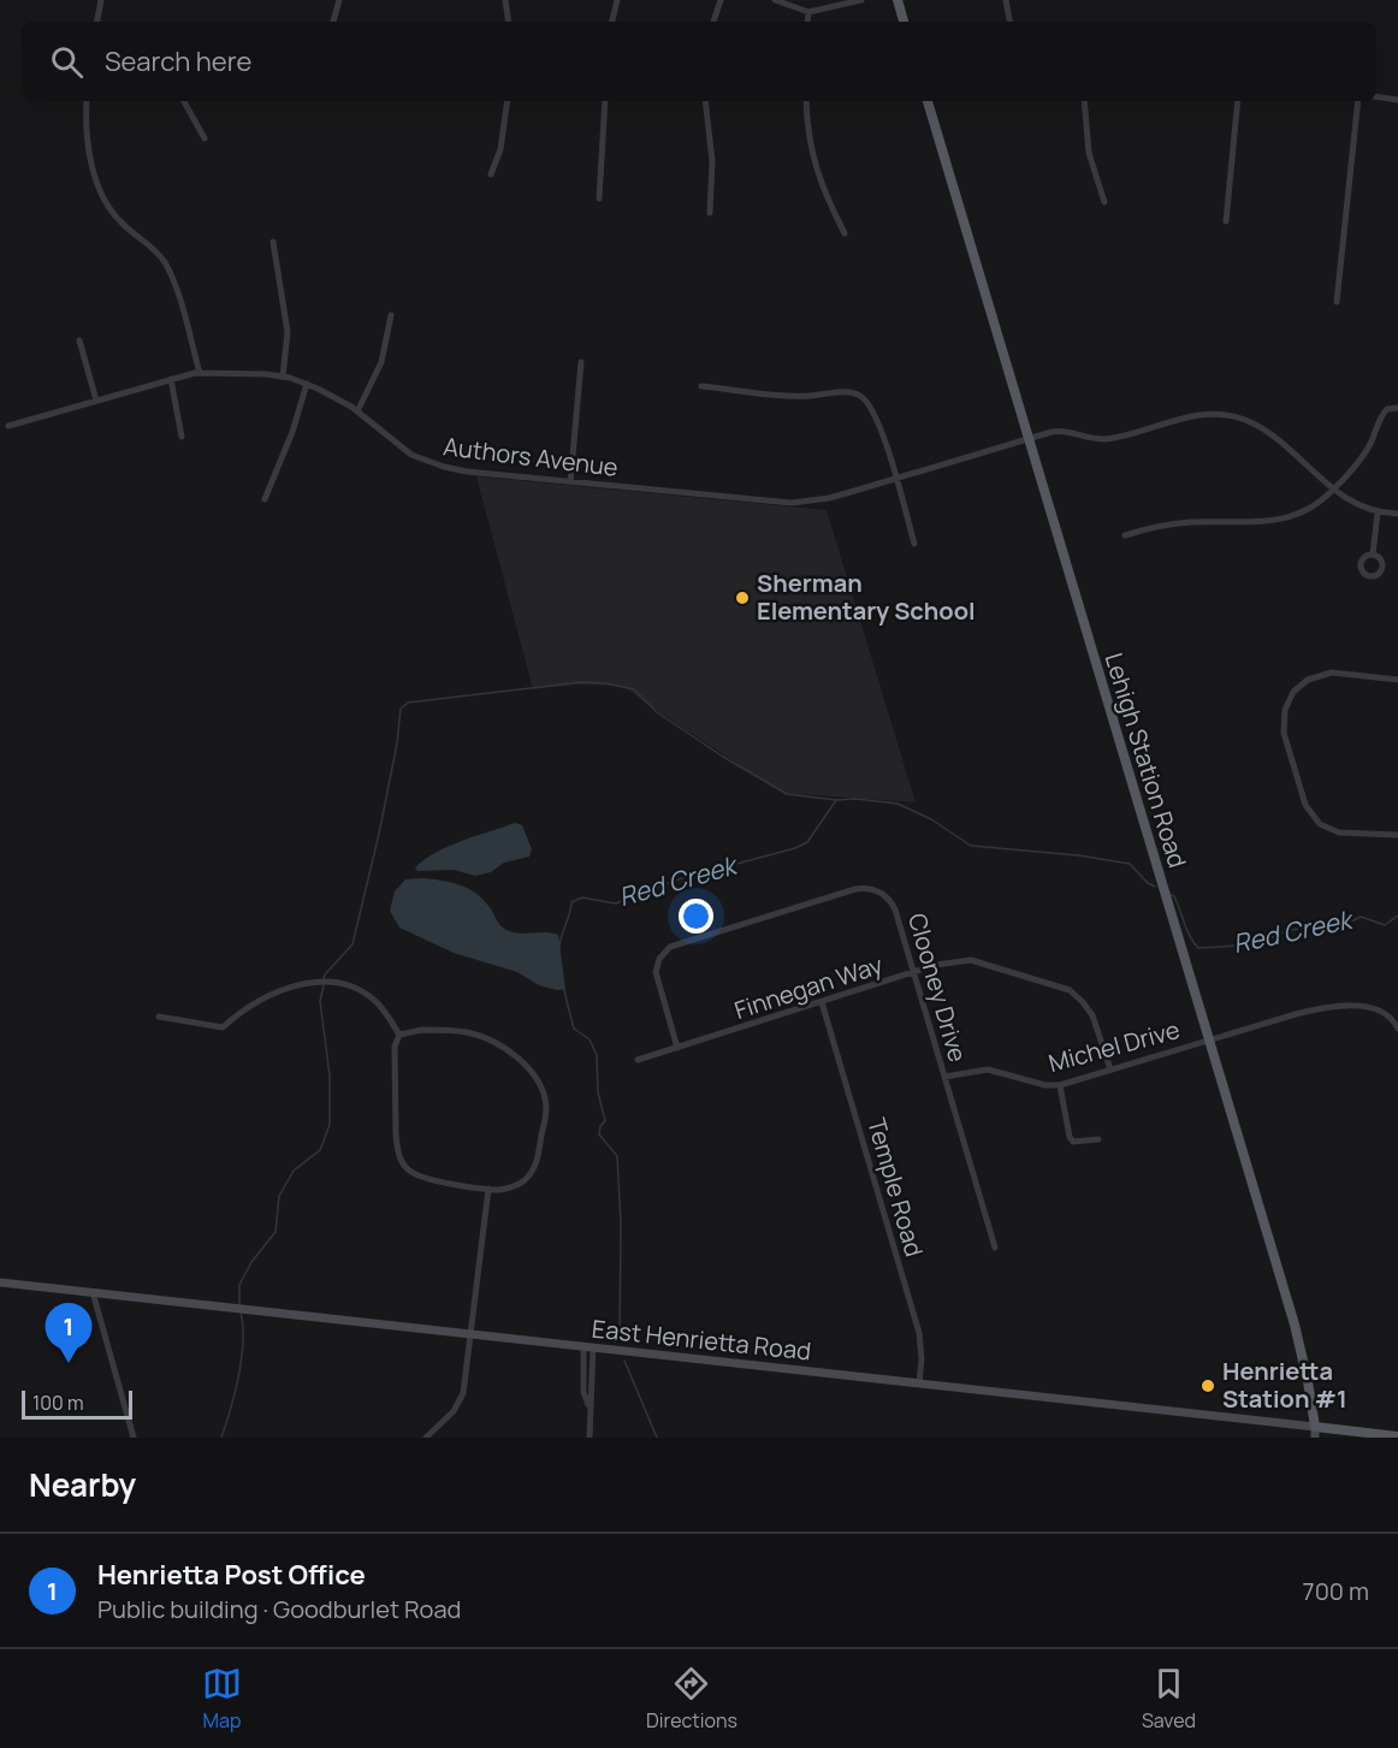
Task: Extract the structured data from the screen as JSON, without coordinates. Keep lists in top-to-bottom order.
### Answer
{
  "streets": {
    "main road": ["Lehigh Station Road", "East Henrietta Road"],
    "street": [
      "Authors Avenue",
      "Finnegan Way",
      "Clooney Drive",
      "Michel Drive",
      "Temple Road"
    ]
  },
  "crossings": [
    ["Authors Avenue", "Lehigh Station Road"],
    ["Lehigh Station Road", "Michel Drive"],
    ["Lehigh Station Road", "East Henrietta Road"],
    ["Finnegan Way", "Clooney Drive"],
    ["Finnegan Way", "Michel Drive"],
    ["Finnegan Way", "Temple Road"],
    ["Clooney Drive", "Michel Drive"],
    ["Temple Road", "East Henrietta Road"]
  ],
  "water": ["Red Creek"],
  "places": ["Sherman Elementary School", "Henrietta Station #1"],
  "scale_bar": "100 m",
  "page": {
    "search": "Search here",
    "pins": "1",
    "scale": "100 m",
    "heading": "Nearby",
    "list": [
      {
        "mark": "1",
        "name": "Henrietta Post Office",
        "note": "Public building · Goodburlet Road",
        "value": "700 m"
      }
    ],
    "nav": ["Map", "Directions", "Saved"]
  }
}
